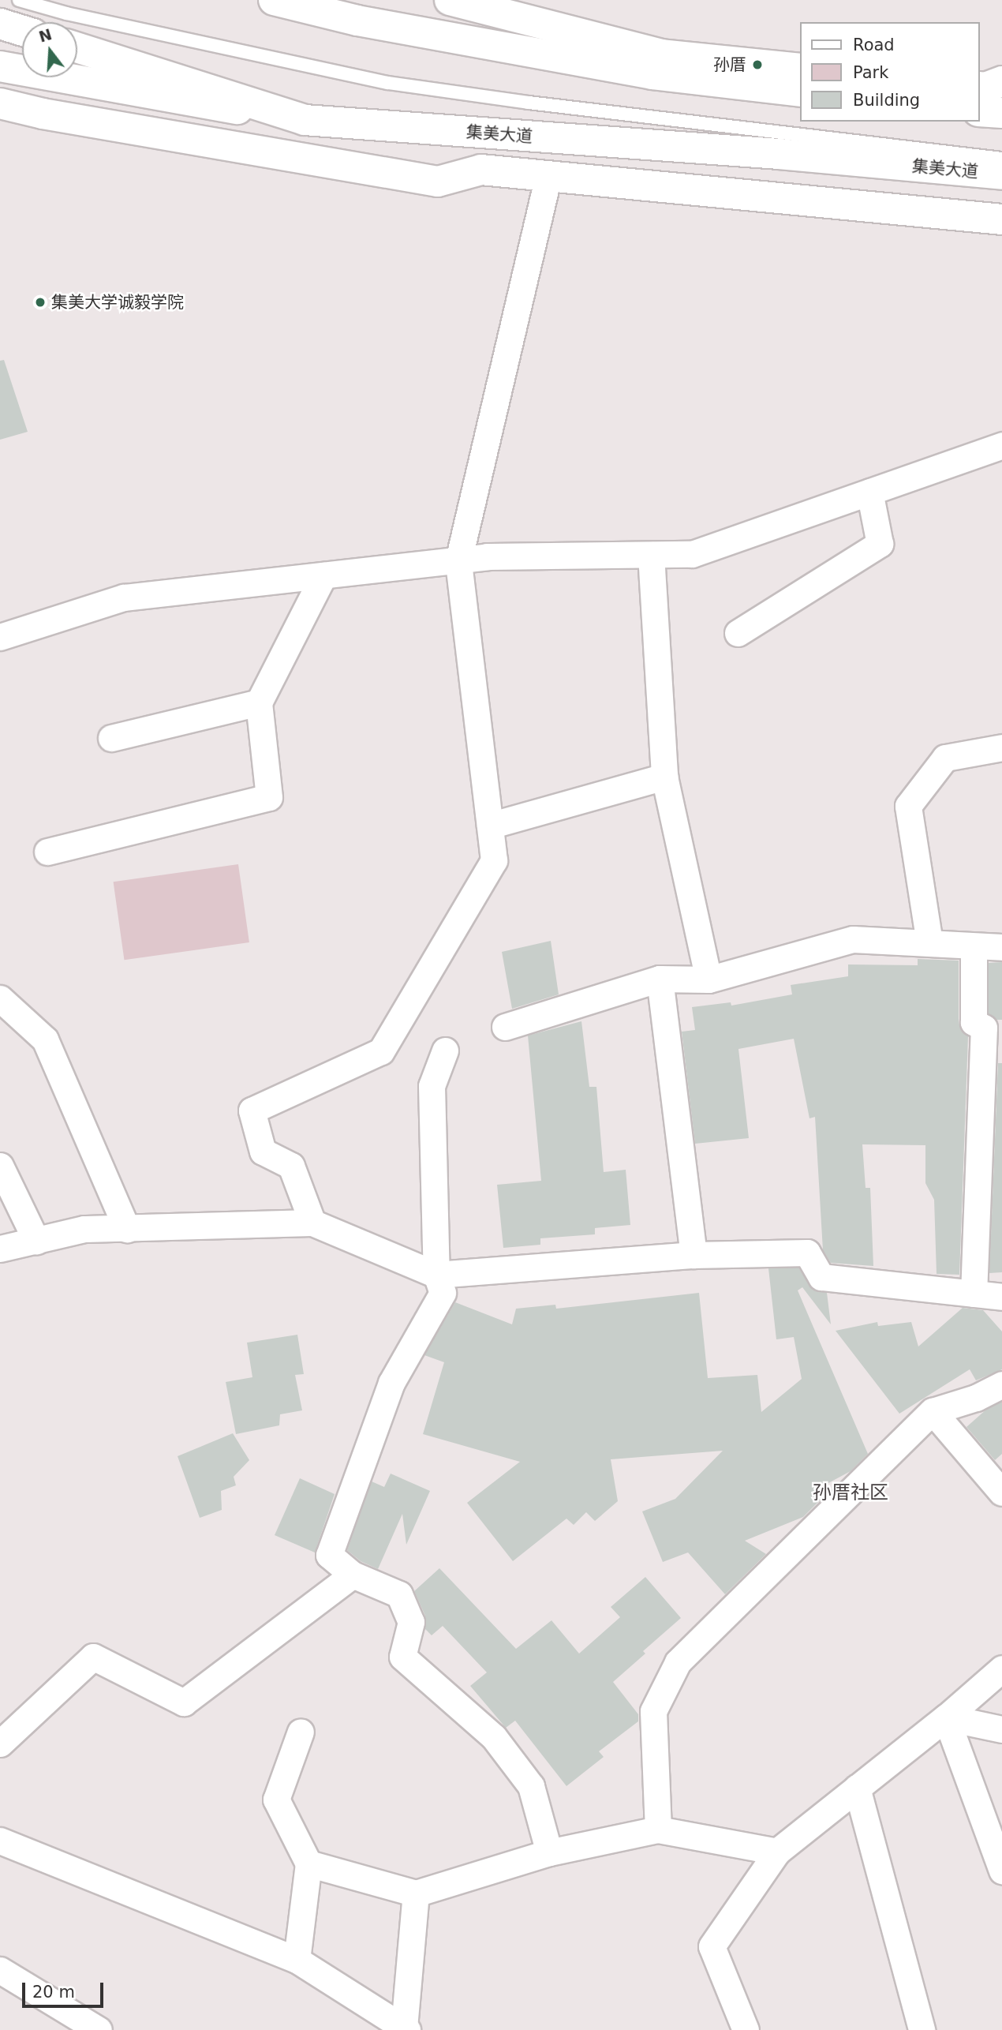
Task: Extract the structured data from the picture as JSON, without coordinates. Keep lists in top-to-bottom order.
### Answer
{
  "streets": {
    "main road": ["集美大道"]
  },
  "districts": ["孙厝社区"],
  "places": ["孙厝", "集美大学诚毅学院"],
  "legend": ["Road", "Park", "Building"],
  "scale_bar": "20 m",
  "north": "top"
}
